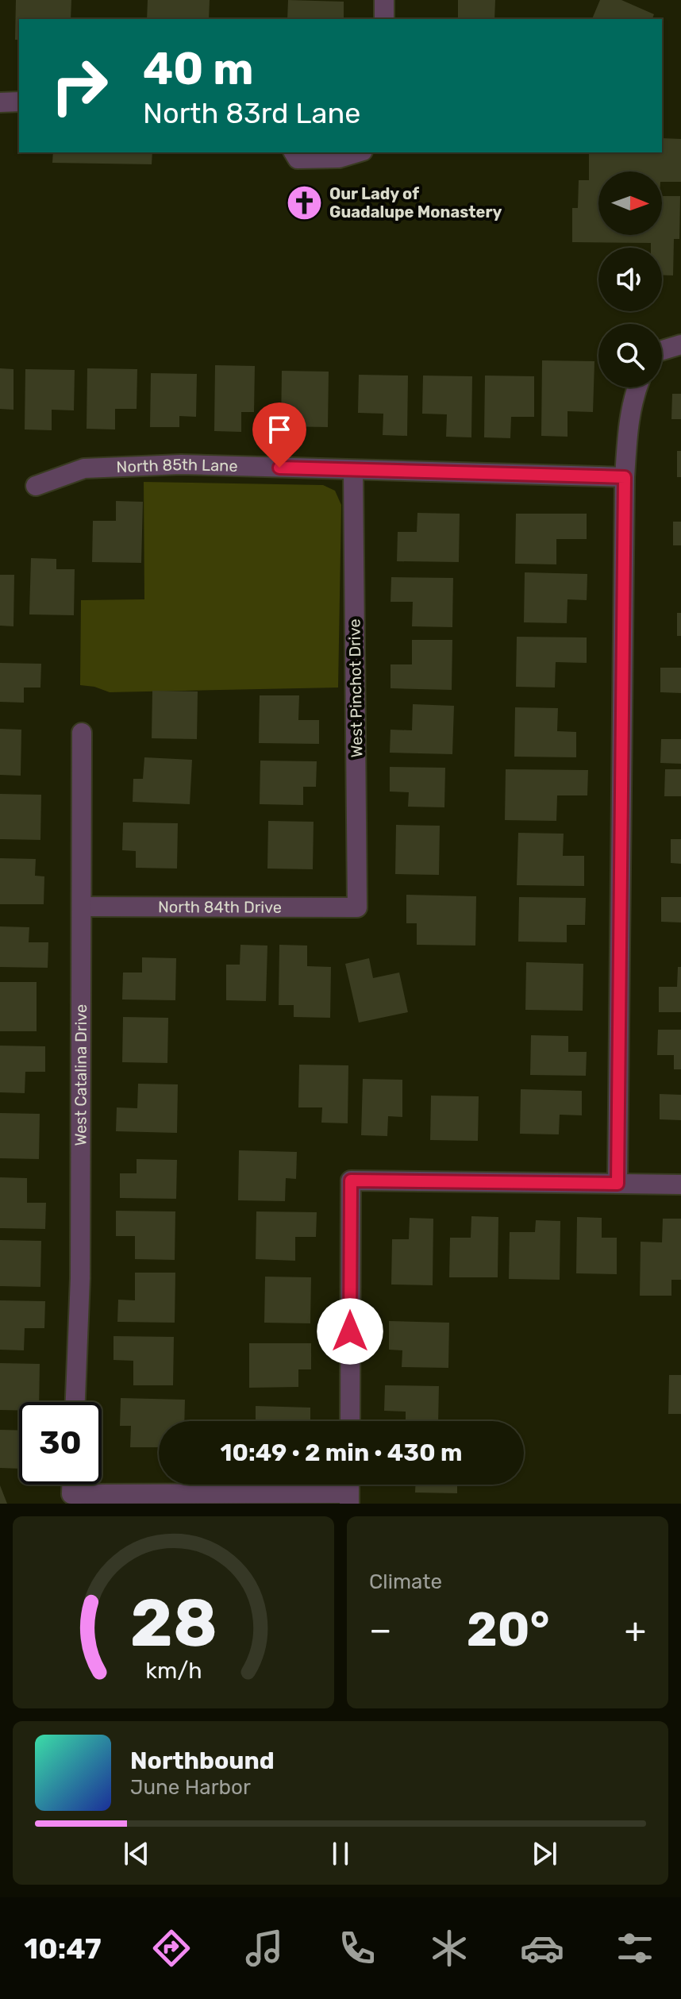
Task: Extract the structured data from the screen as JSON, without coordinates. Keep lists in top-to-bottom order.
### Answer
{
  "streets": {
    "street": [
      "North 85th Lane",
      "West Pinchot Drive",
      "North 84th Drive",
      "West Catalina Drive"
    ]
  },
  "crossings": [
    ["North 85th Lane", "West Pinchot Drive"],
    ["West Pinchot Drive", "North 84th Drive"],
    ["North 84th Drive", "West Catalina Drive"]
  ],
  "places": {
    "church": ["Our Lady of Guadalupe Monastery"]
  },
  "north": "right",
  "page": {
    "turn": ["40 m", "North 83rd Lane"],
    "limit": "30",
    "trip": "10:49 · 2 min · 430 m",
    "tile": "Climate",
    "heat": ["−", "20°", "+"],
    "song": ["Northbound", "June Harbor"],
    "tabs": "10:47",
    "gauge": ["28", "km/h"]
  }
}
